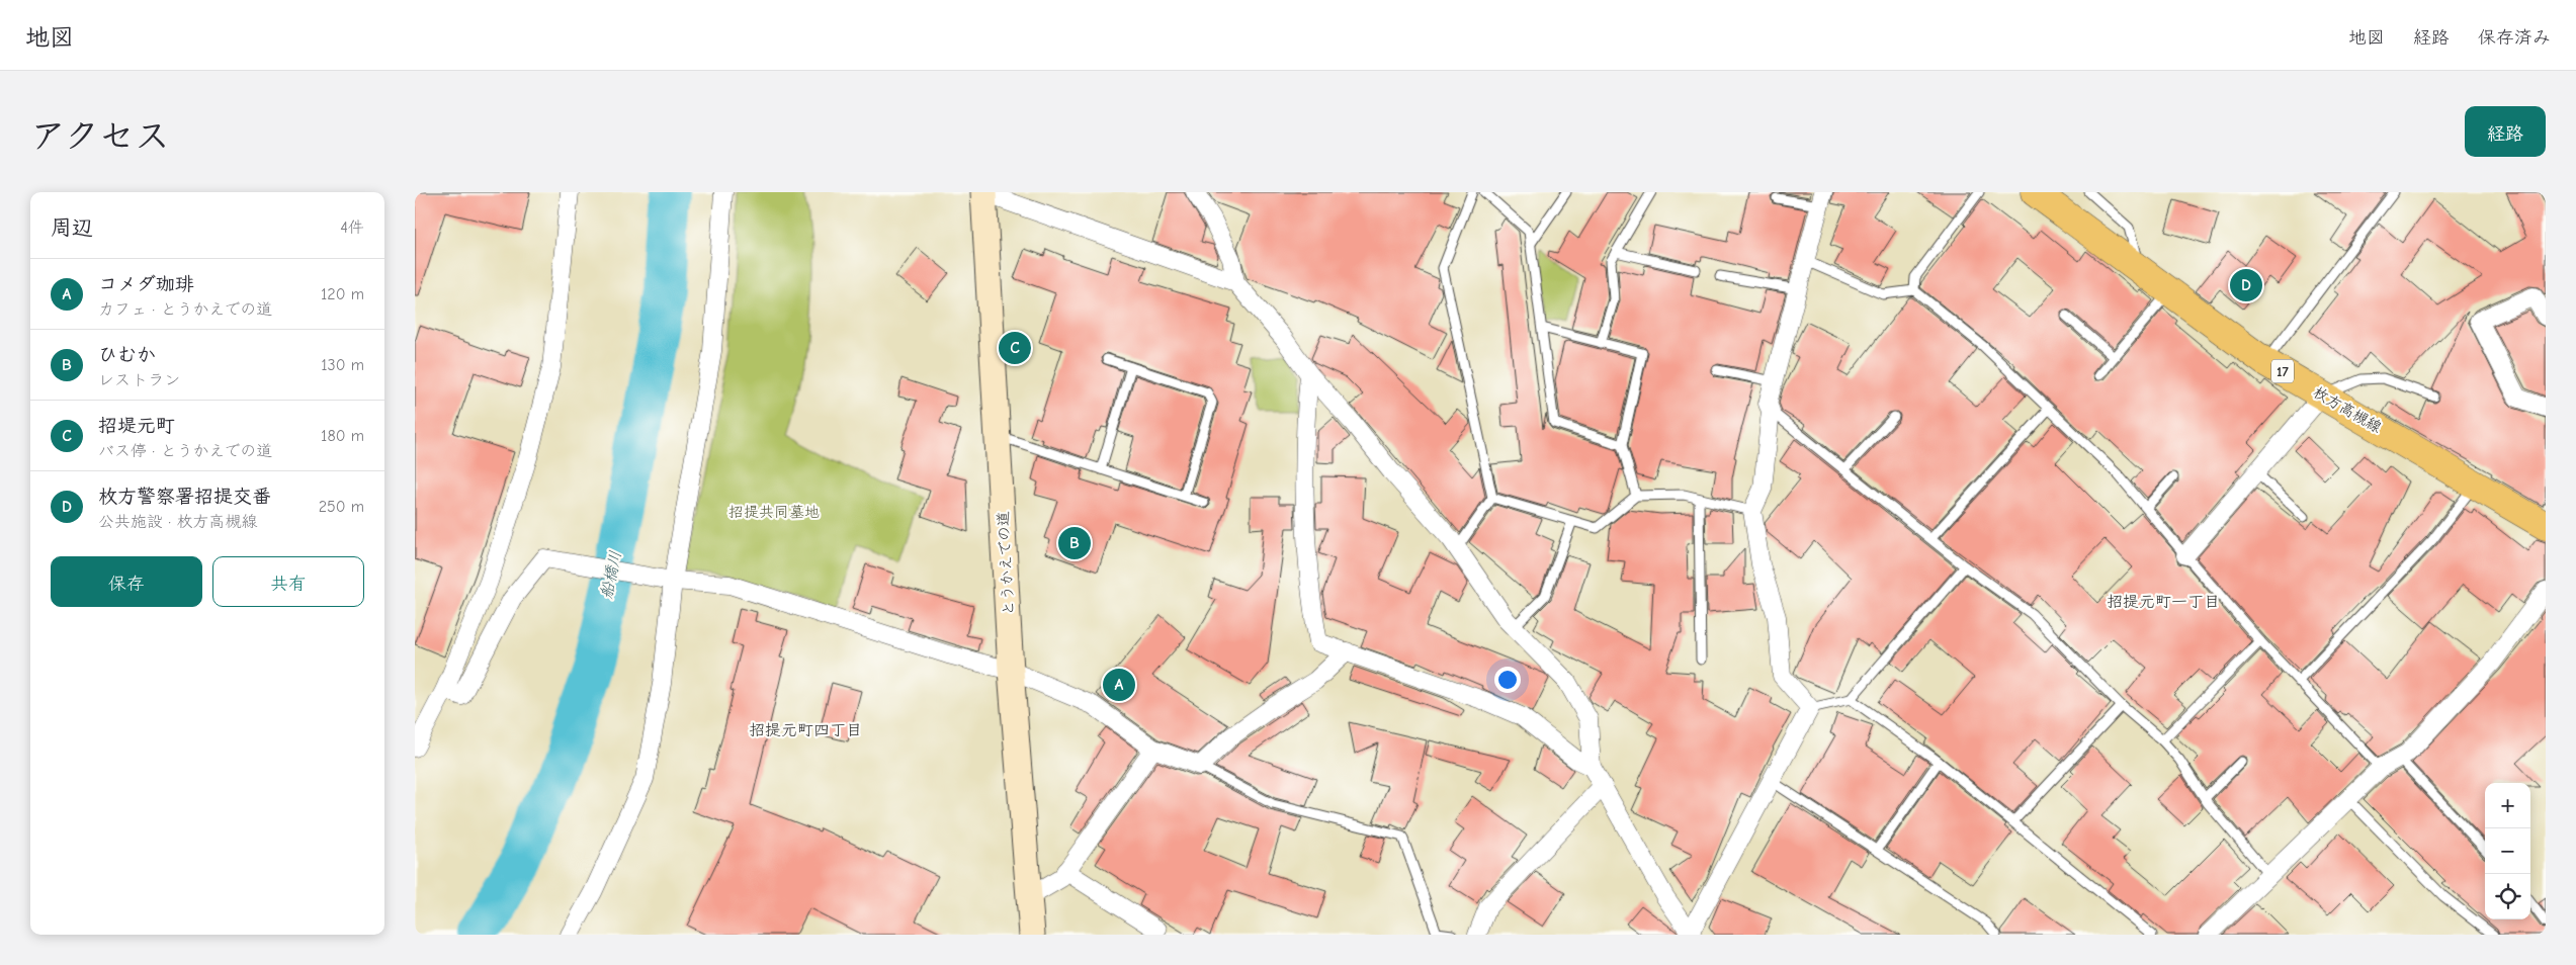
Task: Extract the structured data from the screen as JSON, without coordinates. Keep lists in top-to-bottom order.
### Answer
{
  "streets": {
    "main road": ["17", "枚方高槻線"],
    "street": ["とうかえでの道"]
  },
  "districts": ["招提元町一丁目", "招提元町四丁目"],
  "water": ["船橋川"],
  "parks": ["招提共同墓地"],
  "page": {
    "header": "地図",
    "nav": ["地図", "経路", "保存済み"],
    "title": "アクセス",
    "buttons": [
      "経路",
      ["保存", "共有"]
    ],
    "heading": ["周辺", "4件"],
    "list": [
      {
        "mark": "A",
        "name": "コメダ珈琲",
        "note": "カフェ · とうかえでの道",
        "value": "120 m"
      },
      {
        "mark": "B",
        "name": "ひむか",
        "note": "レストラン",
        "value": "130 m"
      },
      {
        "mark": "C",
        "name": "招堤元町",
        "note": "バス停 · とうかえでの道",
        "value": "180 m"
      },
      {
        "mark": "D",
        "name": "枚方警察署招提交番",
        "note": "公共施設 · 枚方高槻線",
        "value": "250 m"
      }
    ],
    "pins": [
      "D",
      "C",
      "B",
      "A"
    ],
    "map_buttons": ["+", "−"]
  }
}
